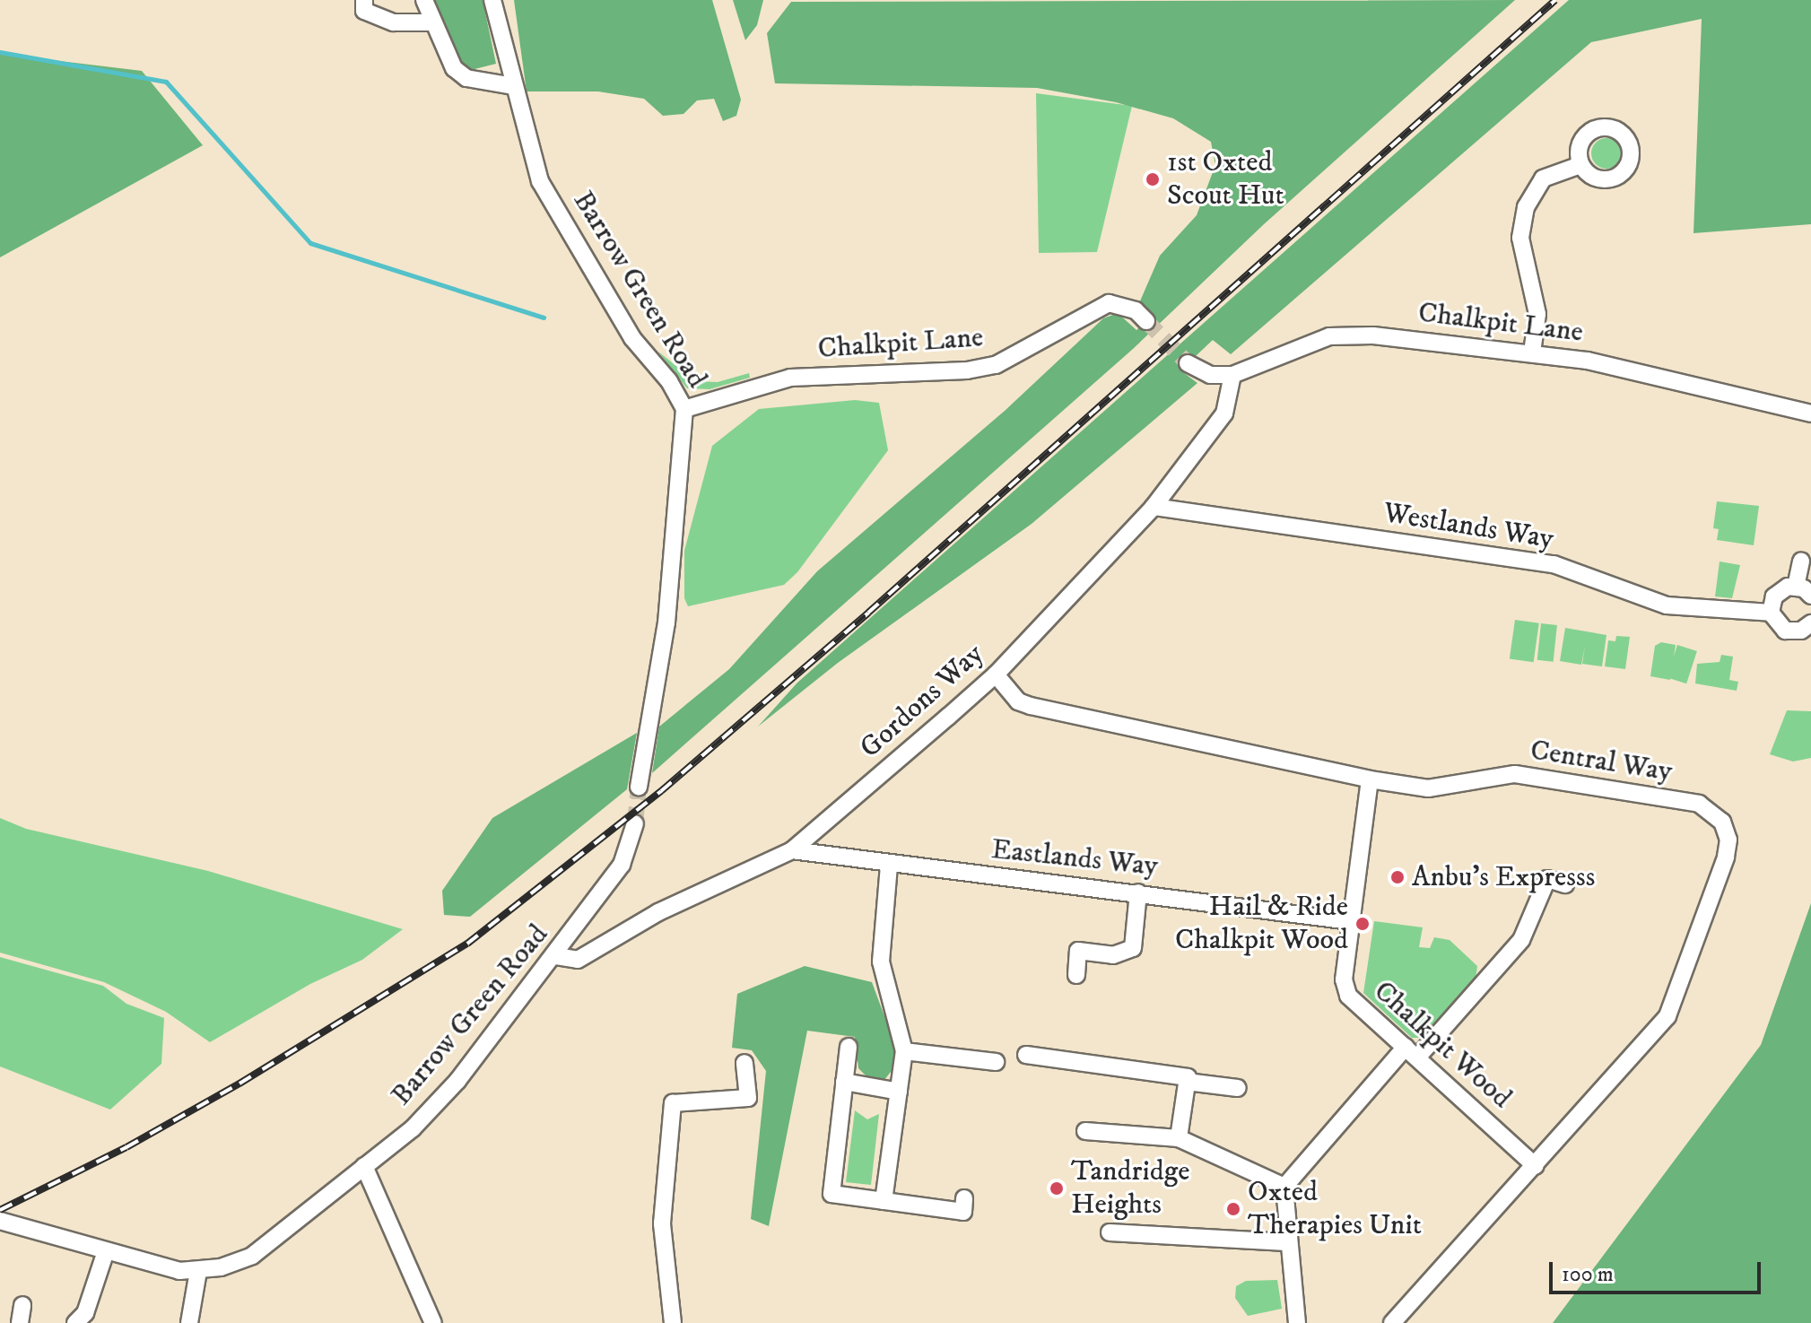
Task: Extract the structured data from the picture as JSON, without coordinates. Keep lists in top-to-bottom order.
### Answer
{
  "streets": {
    "street": [
      "Barrow Green Road",
      "Chalkpit Lane",
      "Westlands Way",
      "Gordons Way",
      "Central Way",
      "Eastlands Way",
      "Chalkpit Wood"
    ]
  },
  "crossings": [
    ["Barrow Green Road", "Chalkpit Lane"],
    ["Barrow Green Road", "Gordons Way"],
    ["Chalkpit Lane", "Gordons Way"],
    ["Westlands Way", "Gordons Way"],
    ["Gordons Way", "Central Way"],
    ["Gordons Way", "Eastlands Way"],
    ["Central Way", "Chalkpit Wood"],
    ["Eastlands Way", "Chalkpit Wood"]
  ],
  "places": [
    "1st Oxted Scout Hut",
    "Anbu's Expresss",
    "Hail & Ride Chalkpit Wood",
    "Tandridge Heights",
    "Oxted Therapies Unit"
  ],
  "scale_bar": "100 m"
}
